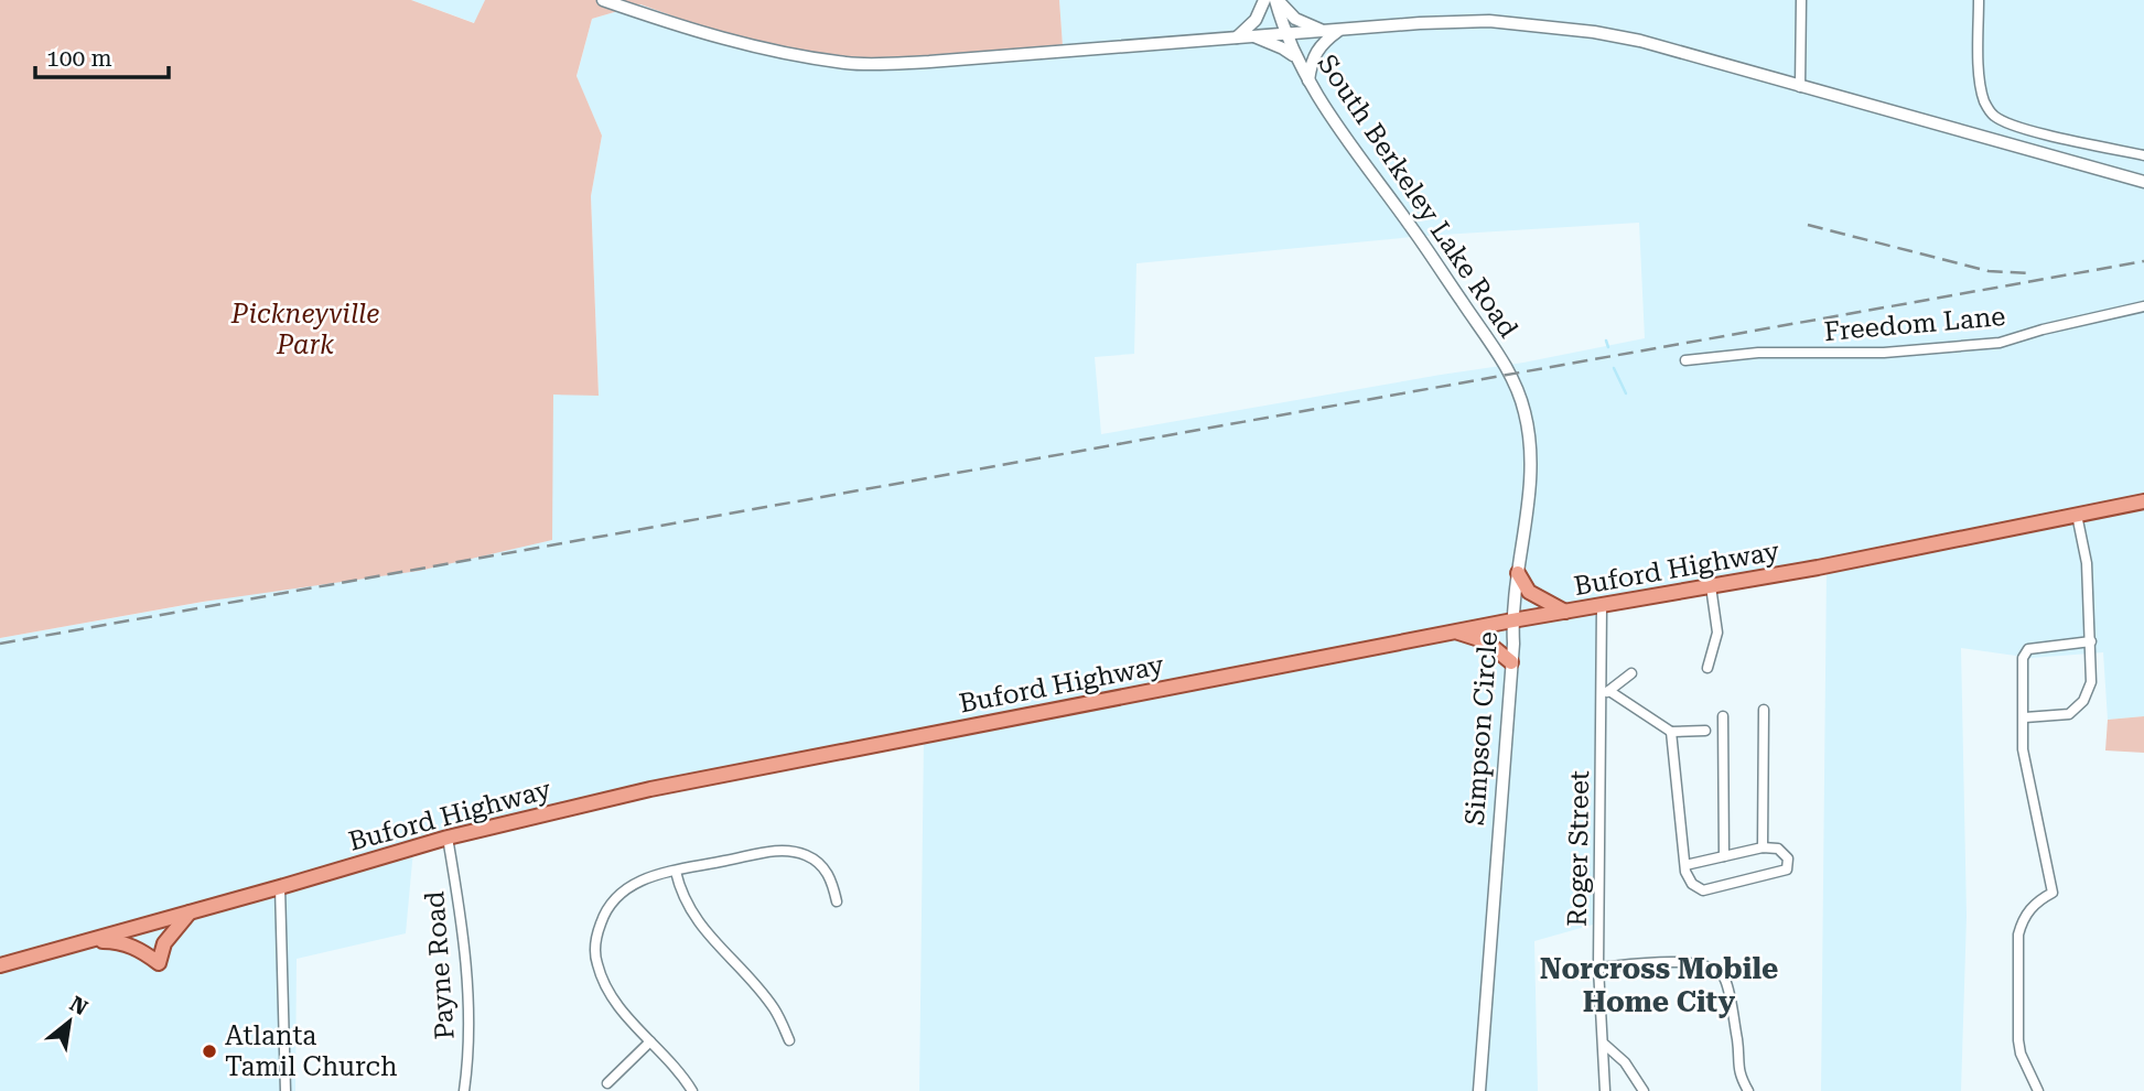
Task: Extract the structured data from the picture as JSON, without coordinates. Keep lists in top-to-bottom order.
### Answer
{
  "streets": {
    "main road": ["Buford Highway"],
    "street": [
      "South Berkeley Lake Road",
      "Freedom Lane",
      "Simpson Circle",
      "Roger Street",
      "Payne Road"
    ]
  },
  "crossings": [
    ["South Berkeley Lake Road", "Simpson Circle"],
    ["Buford Highway", "Simpson Circle"],
    ["Buford Highway", "Roger Street"],
    ["Buford Highway", "Payne Road"]
  ],
  "districts": ["Norcross Mobile Home City"],
  "parks": ["Pickneyville Park"],
  "places": ["Atlanta Tamil Church"],
  "scale_bar": "100 m",
  "north": "top right"
}
